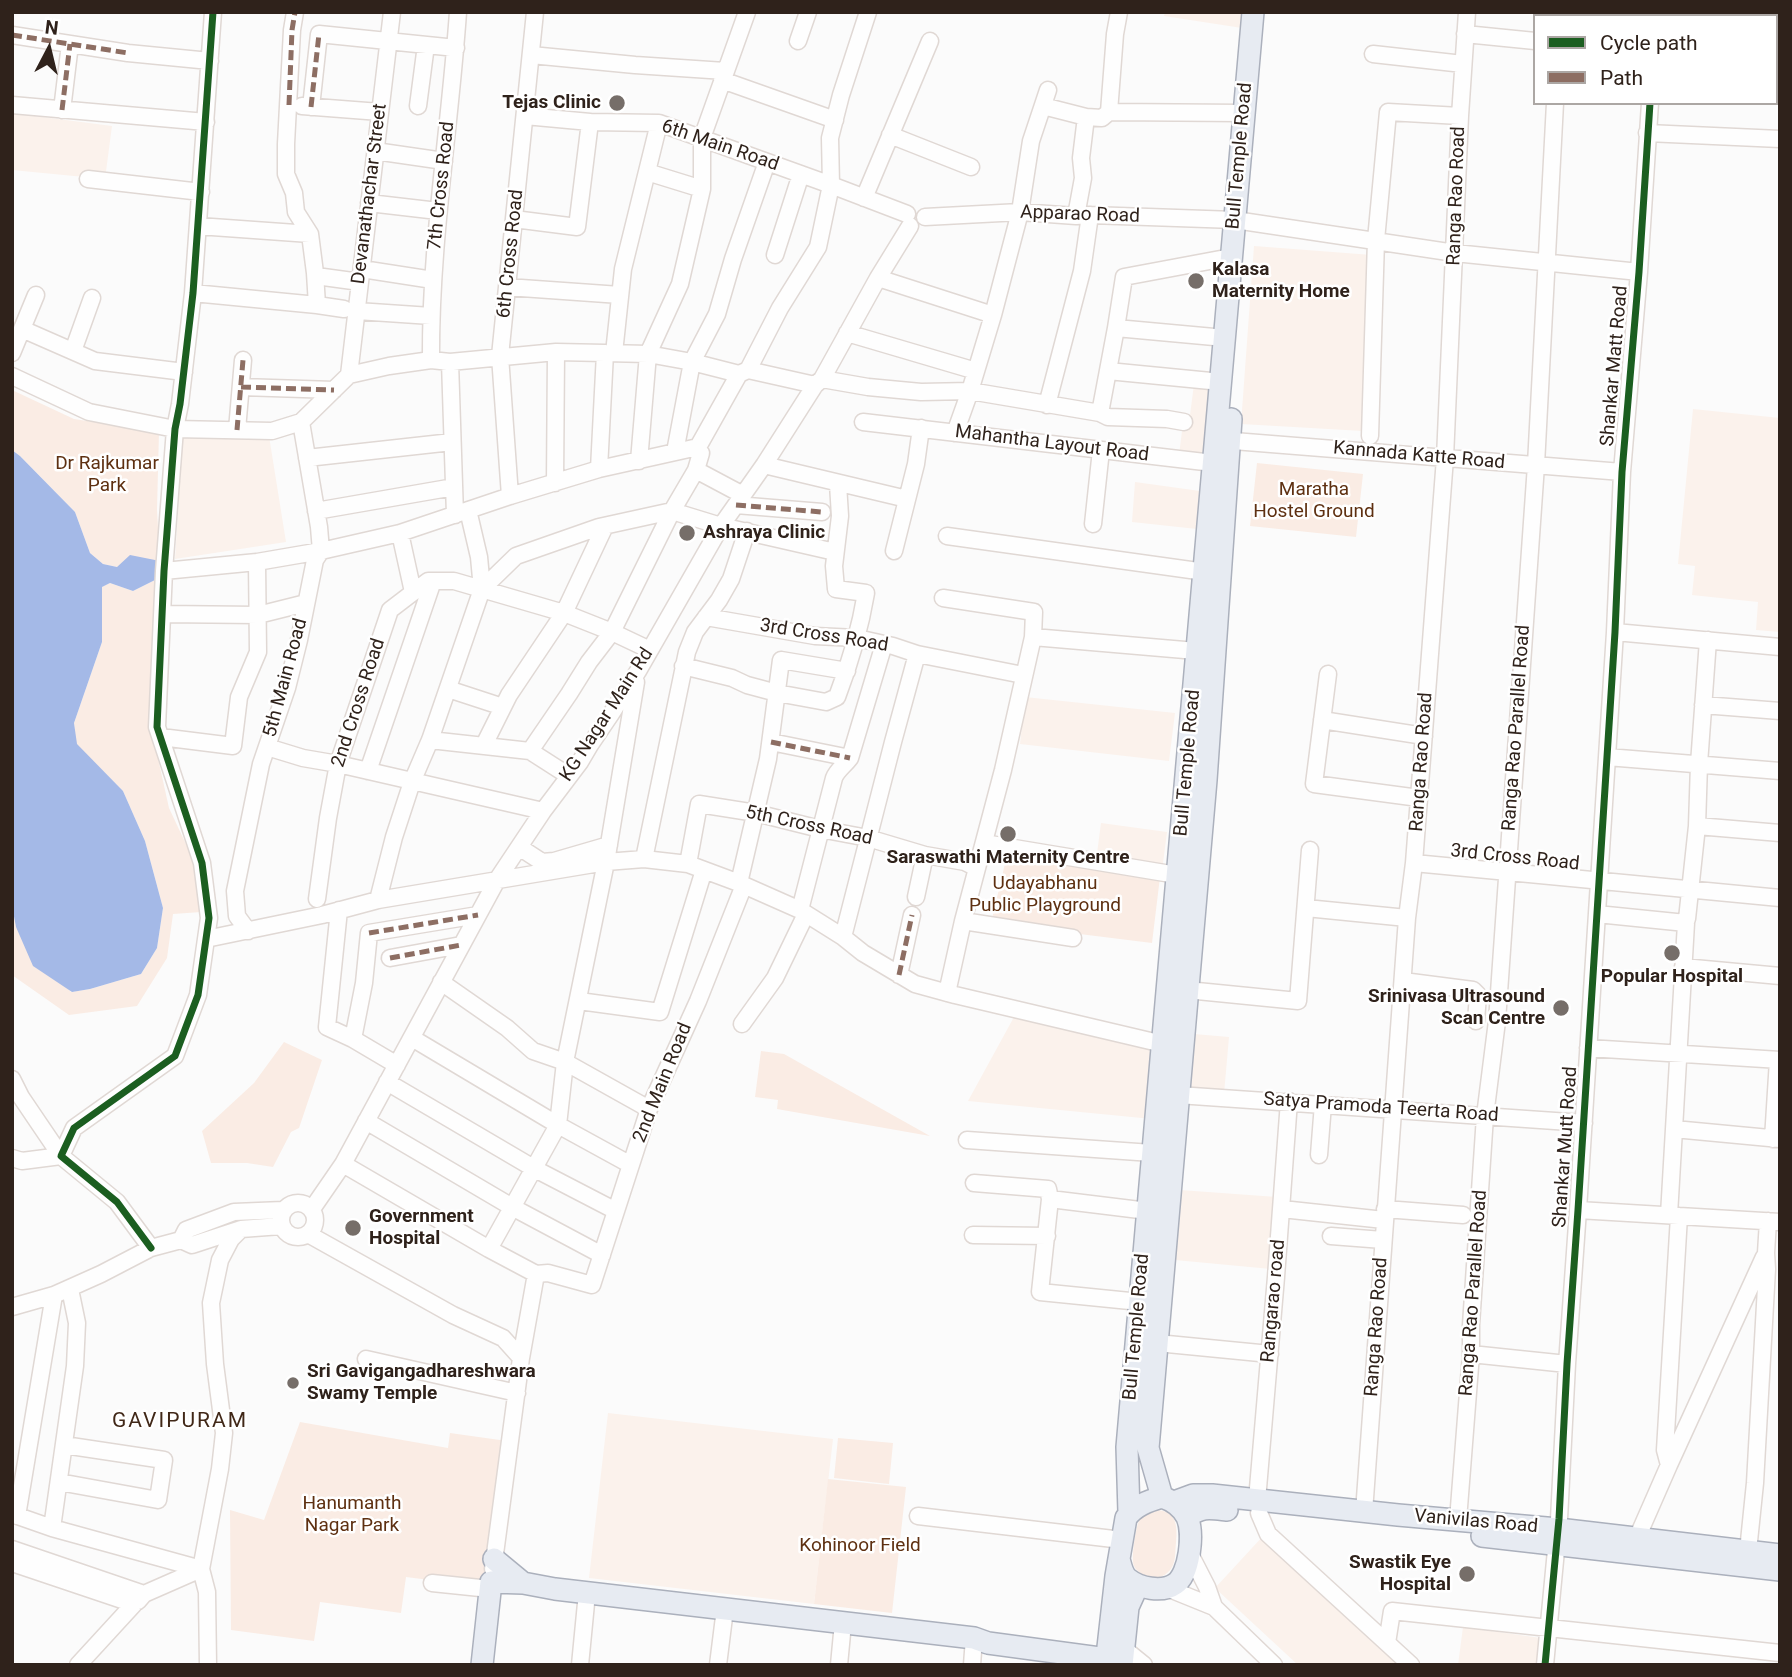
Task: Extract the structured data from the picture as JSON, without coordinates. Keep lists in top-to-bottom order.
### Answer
{
  "streets": {
    "main road": ["Bull Temple Road", "Vanivilas Road"],
    "street": [
      "6th Main Road",
      "7th Cross Road",
      "Devanathachar Street",
      "Ranga Rao Road",
      "Apparao Road",
      "6th Cross Road",
      "Shankar Matt Road",
      "Mahantha Layout Road",
      "Kannada Katte Road",
      "3rd Cross Road",
      "5th Main Road",
      "2nd Cross Road",
      "KG Nagar Main Rd",
      "Ranga Rao Parallel Road",
      "5th Cross Road",
      "2nd Main Road",
      "Satya Pramoda Teerta Road",
      "Shankar Mutt Road",
      "Rangarao road"
    ]
  },
  "crossings": [
    ["6th Main Road", "Apparao Road"],
    ["6th Main Road", "6th Cross Road"],
    ["6th Main Road", "KG Nagar Main Rd"],
    ["Bull Temple Road", "Apparao Road"],
    ["Bull Temple Road", "Mahantha Layout Road"],
    ["Bull Temple Road", "Kannada Katte Road"],
    ["Bull Temple Road", "Satya Pramoda Teerta Road"],
    ["Bull Temple Road", "Vanivilas Road"],
    ["Ranga Rao Road", "Apparao Road"],
    ["Ranga Rao Road", "Kannada Katte Road"],
    ["Ranga Rao Road", "3rd Cross Road"],
    ["Ranga Rao Road", "Satya Pramoda Teerta Road"],
    ["Ranga Rao Road", "Vanivilas Road"],
    ["Apparao Road", "Shankar Matt Road"],
    ["Apparao Road", "KG Nagar Main Rd"],
    ["Apparao Road", "Ranga Rao Parallel Road"],
    ["Shankar Matt Road", "Kannada Katte Road"],
    ["Shankar Matt Road", "Shankar Mutt Road"],
    ["Kannada Katte Road", "Ranga Rao Parallel Road"],
    ["3rd Cross Road", "Ranga Rao Parallel Road"],
    ["3rd Cross Road", "Shankar Mutt Road"],
    ["Ranga Rao Parallel Road", "Satya Pramoda Teerta Road"],
    ["Ranga Rao Parallel Road", "Vanivilas Road"],
    ["Satya Pramoda Teerta Road", "Shankar Mutt Road"],
    ["Satya Pramoda Teerta Road", "Rangarao road"],
    ["Shankar Mutt Road", "Vanivilas Road"],
    ["Rangarao road", "Vanivilas Road"]
  ],
  "districts": ["GAVIPURAM"],
  "parks": [
    "Dr Rajkumar Park",
    "Maratha Hostel Ground",
    "Udayabhanu Public Playground",
    "Hanumanth Nagar Park",
    "Kohinoor Field"
  ],
  "places": [
    "Tejas Clinic",
    "Kalasa Maternity Home",
    "Ashraya Clinic",
    "Saraswathi Maternity Centre",
    "Popular Hospital",
    "Srinivasa Ultrasound Scan Centre",
    "Government Hospital",
    "Sri Gavigangadhareshwara Swamy Temple",
    "Swastik Eye Hospital"
  ],
  "legend": ["Cycle path", "Path"],
  "north": "top"
}
